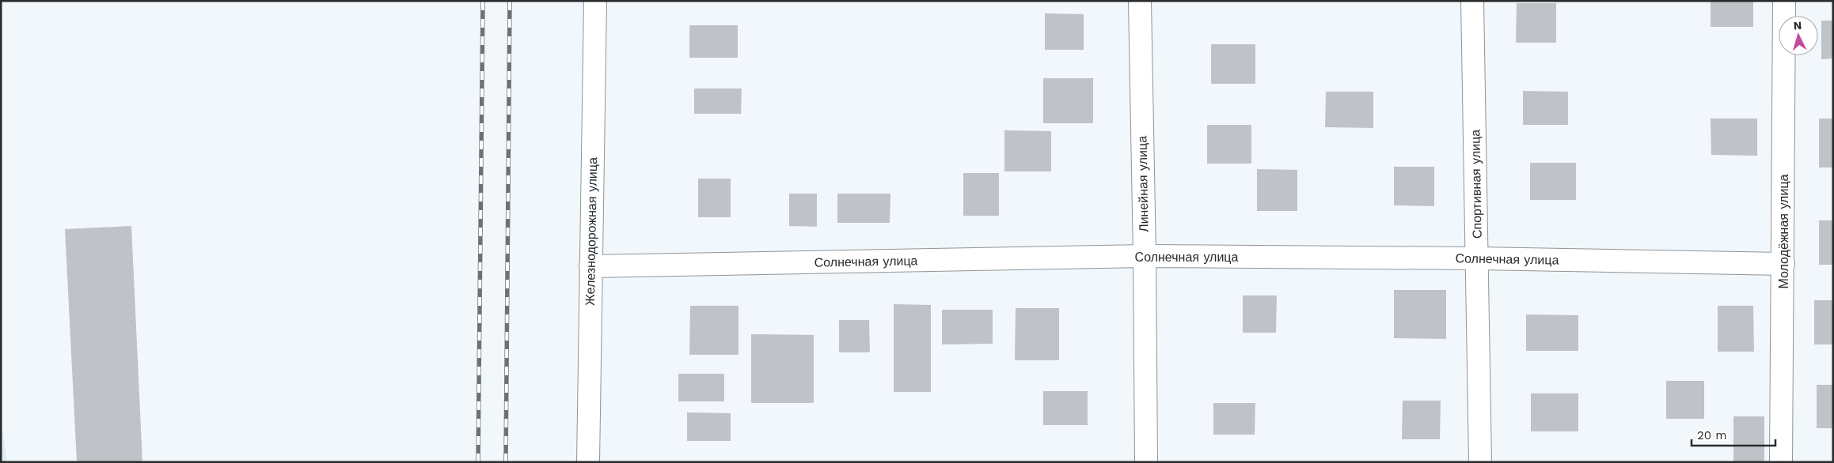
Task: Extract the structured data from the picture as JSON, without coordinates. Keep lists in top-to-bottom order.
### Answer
{
  "streets": {
    "street": [
      "Линейная улица",
      "Спортивная улица",
      "Железнодорожная улица",
      "Молодёжная улица",
      "Солнечная улица"
    ]
  },
  "crossings": [
    ["Линейная улица", "Солнечная улица"],
    ["Спортивная улица", "Солнечная улица"],
    ["Железнодорожная улица", "Солнечная улица"],
    ["Молодёжная улица", "Солнечная улица"]
  ],
  "scale_bar": "20 m",
  "north": "top"
}
